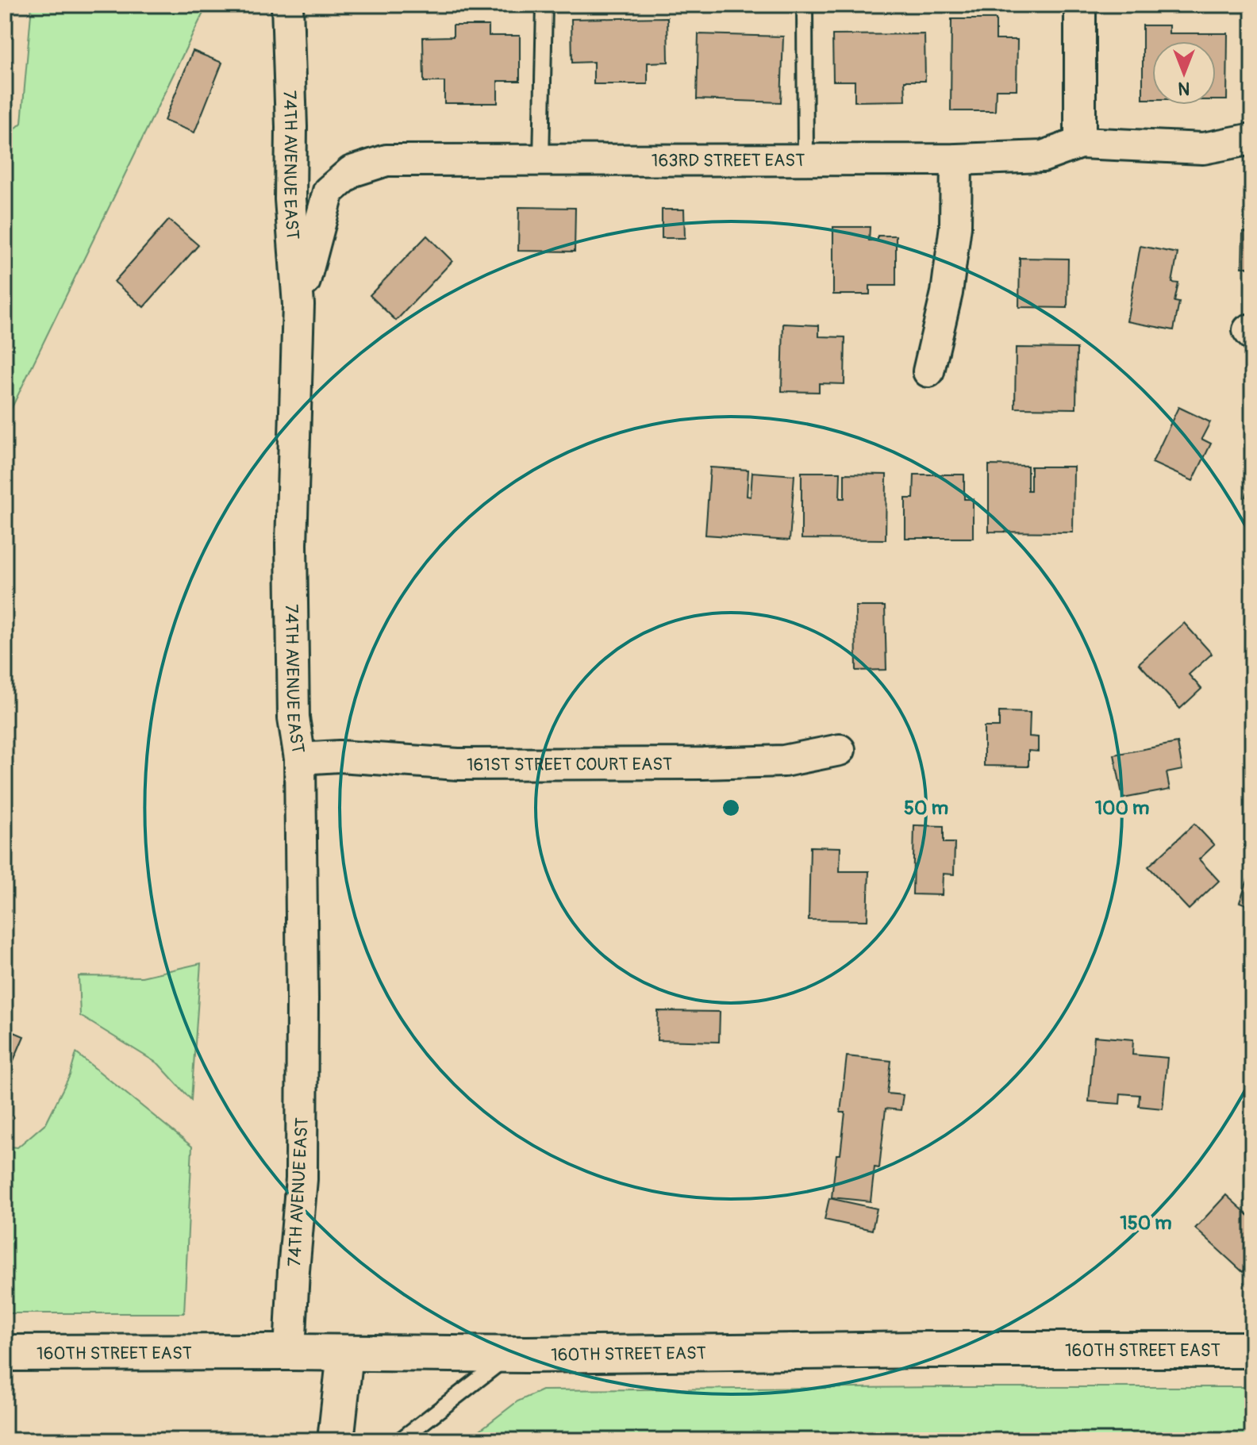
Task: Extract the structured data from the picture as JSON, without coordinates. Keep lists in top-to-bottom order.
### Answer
{
  "streets": {
    "main road": ["160TH STREET EAST"],
    "street": ["163RD STREET EAST", "74TH AVENUE EAST", "161ST STREET COURT EAST"]
  },
  "crossings": [
    ["163RD STREET EAST", "74TH AVENUE EAST"],
    ["74TH AVENUE EAST", "161ST STREET COURT EAST"],
    ["74TH AVENUE EAST", "160TH STREET EAST"]
  ],
  "north": "bottom",
  "rings": ["50 m", "100 m", "150 m"]
}
